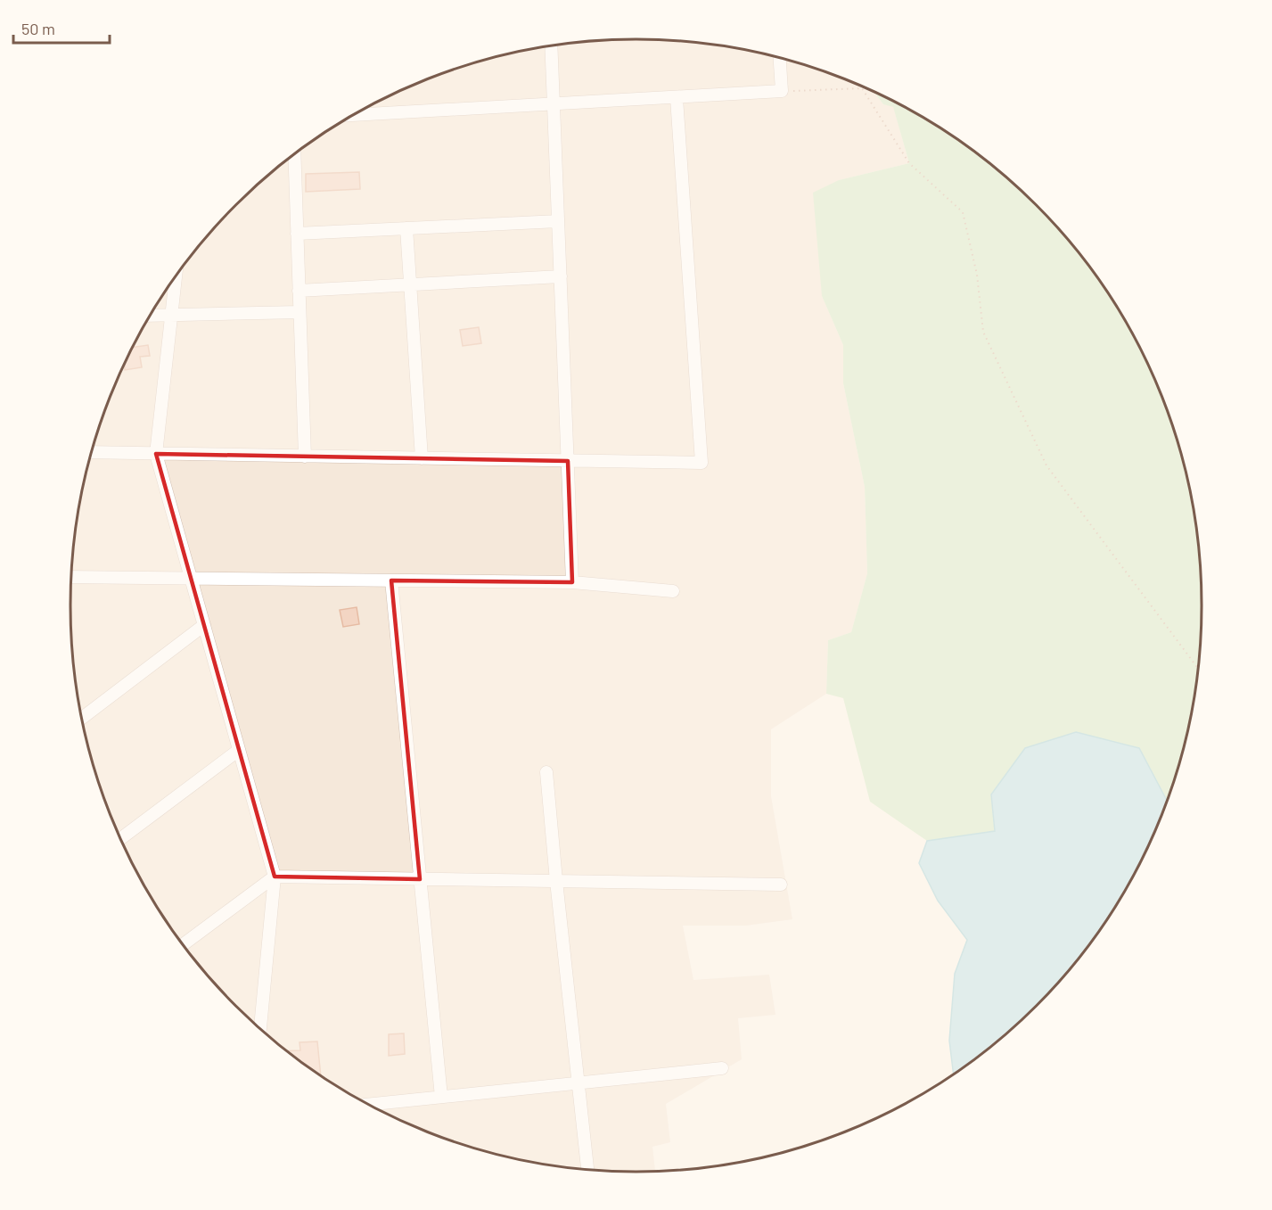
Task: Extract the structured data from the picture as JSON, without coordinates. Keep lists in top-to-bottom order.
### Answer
{
  "scale_bar": "50 m"
}
